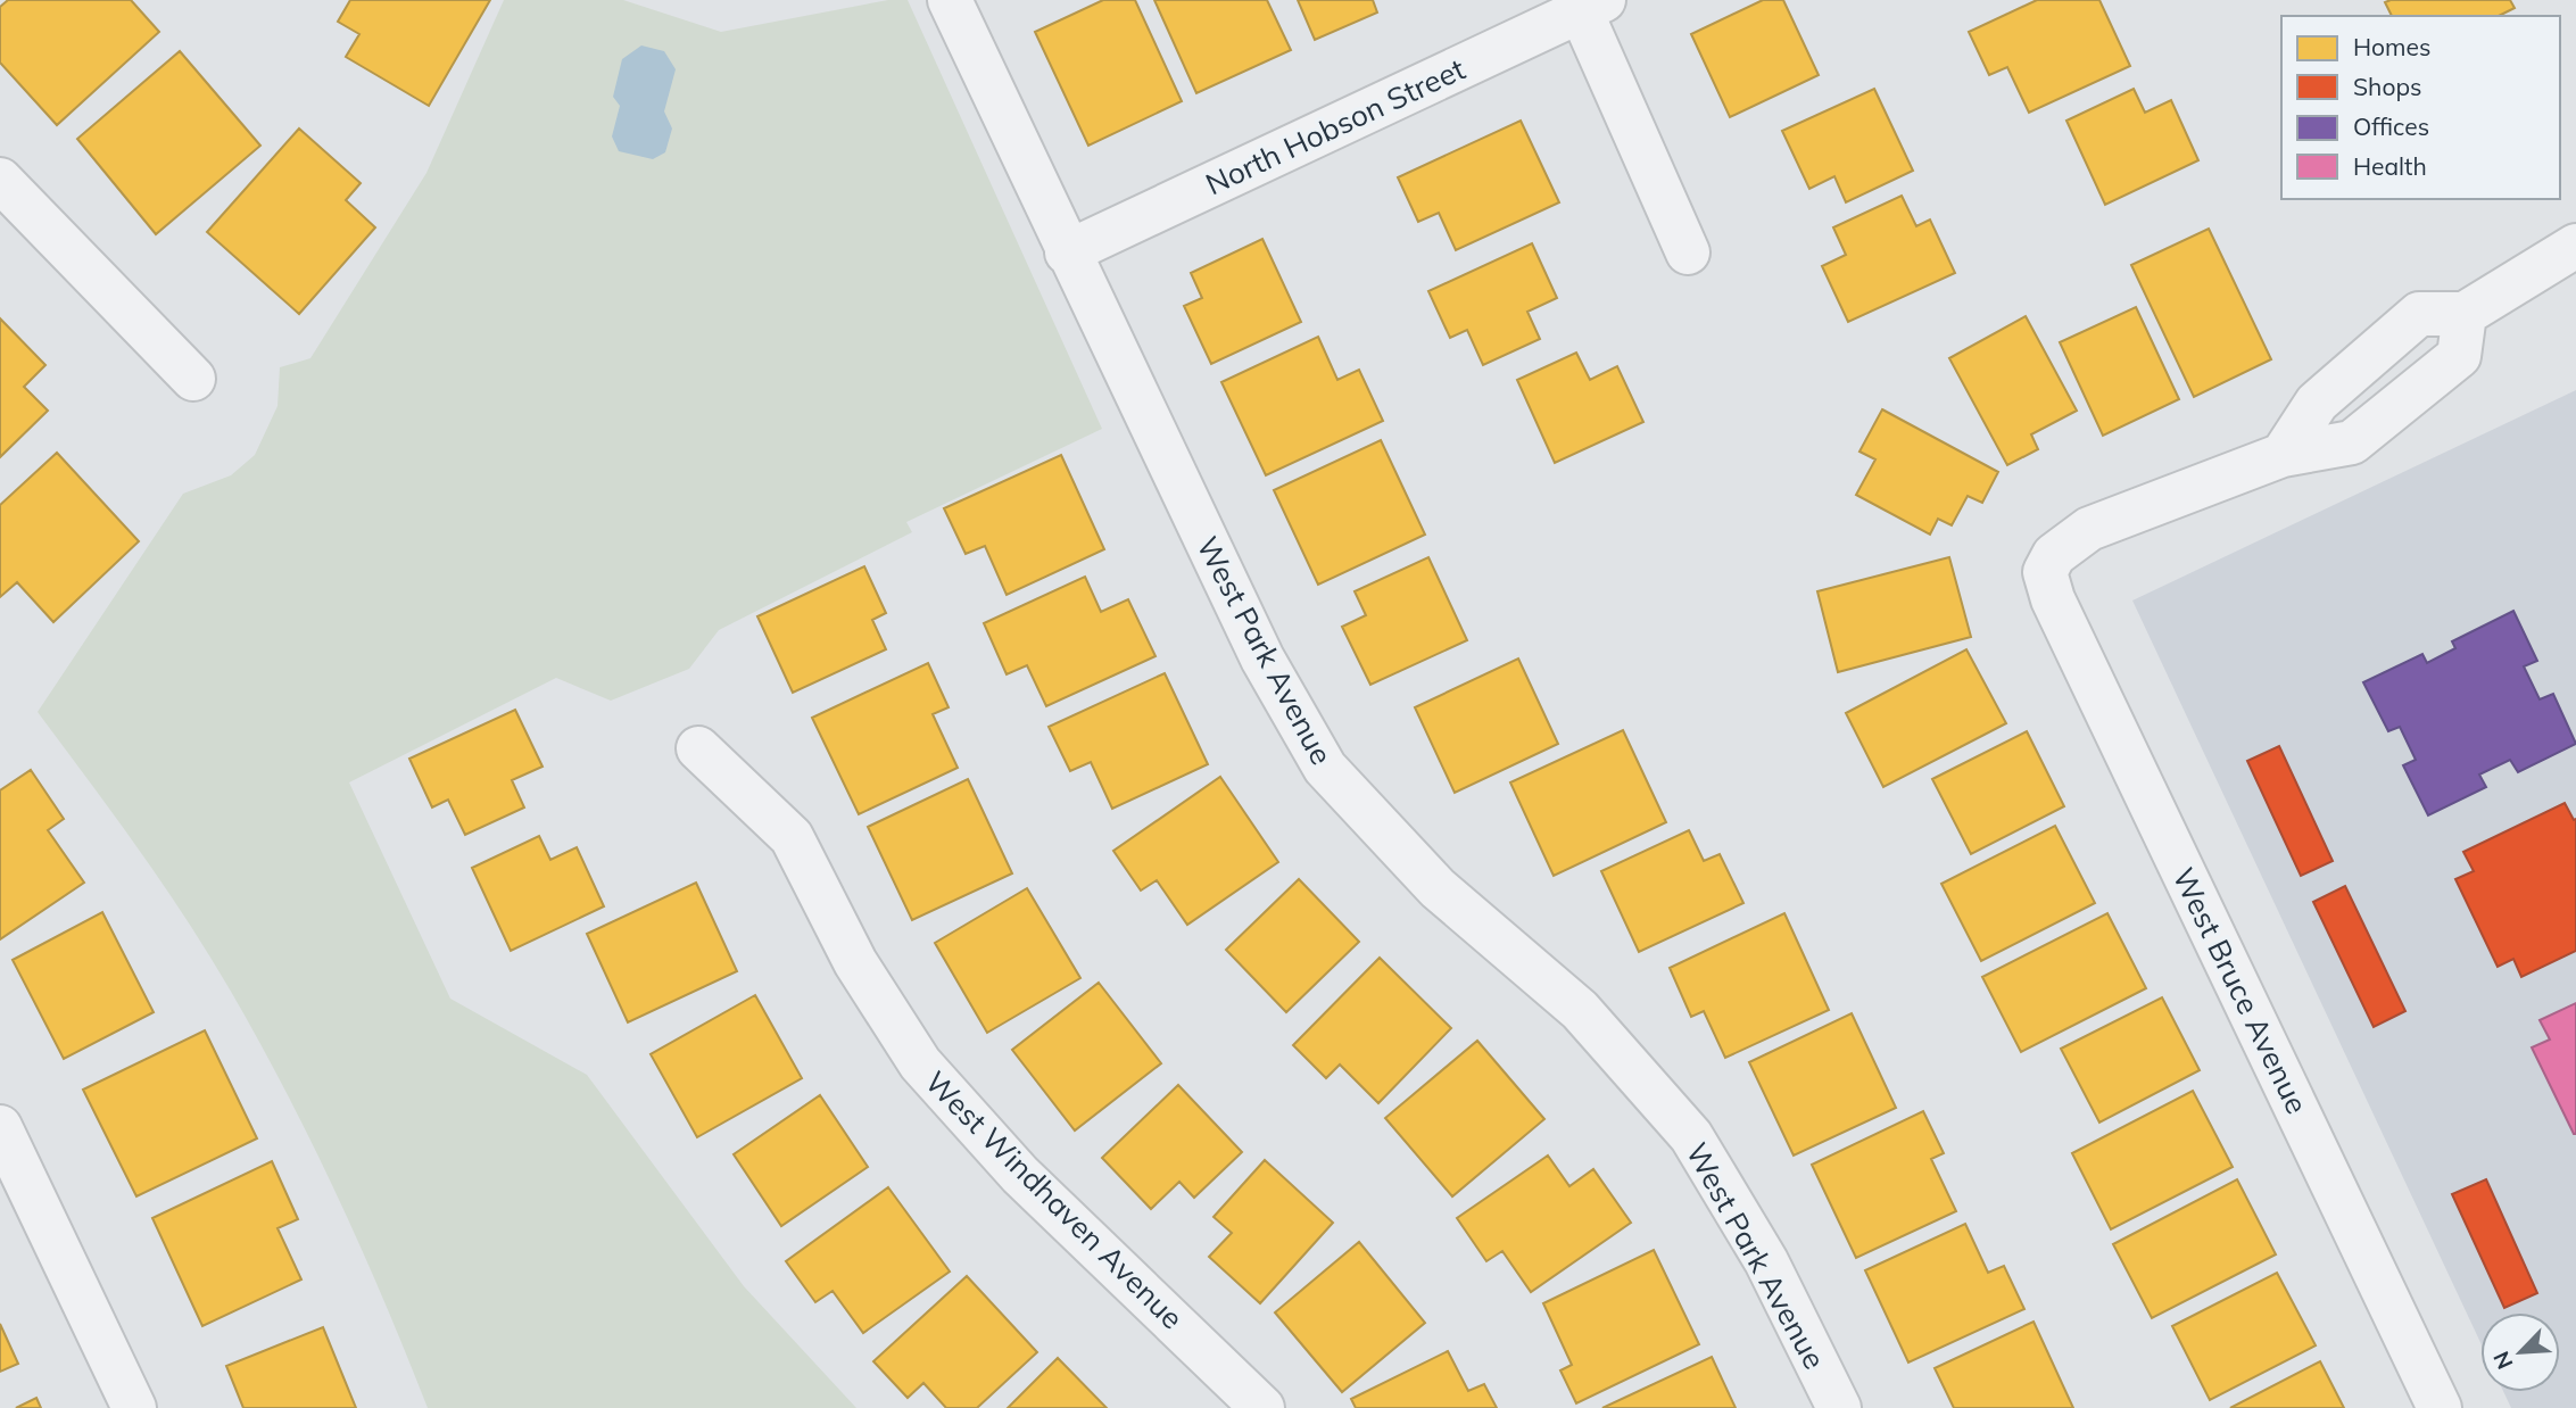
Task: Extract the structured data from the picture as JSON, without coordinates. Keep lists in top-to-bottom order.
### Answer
{
  "streets": {
    "street": [
      "North Hobson Street",
      "West Park Avenue",
      "West Bruce Avenue",
      "West Windhaven Avenue"
    ]
  },
  "crossings": [
    ["North Hobson Street", "West Park Avenue"]
  ],
  "legend": [
    "Homes",
    "Shops",
    "Offices",
    "Health"
  ],
  "north": "bottom left"
}
